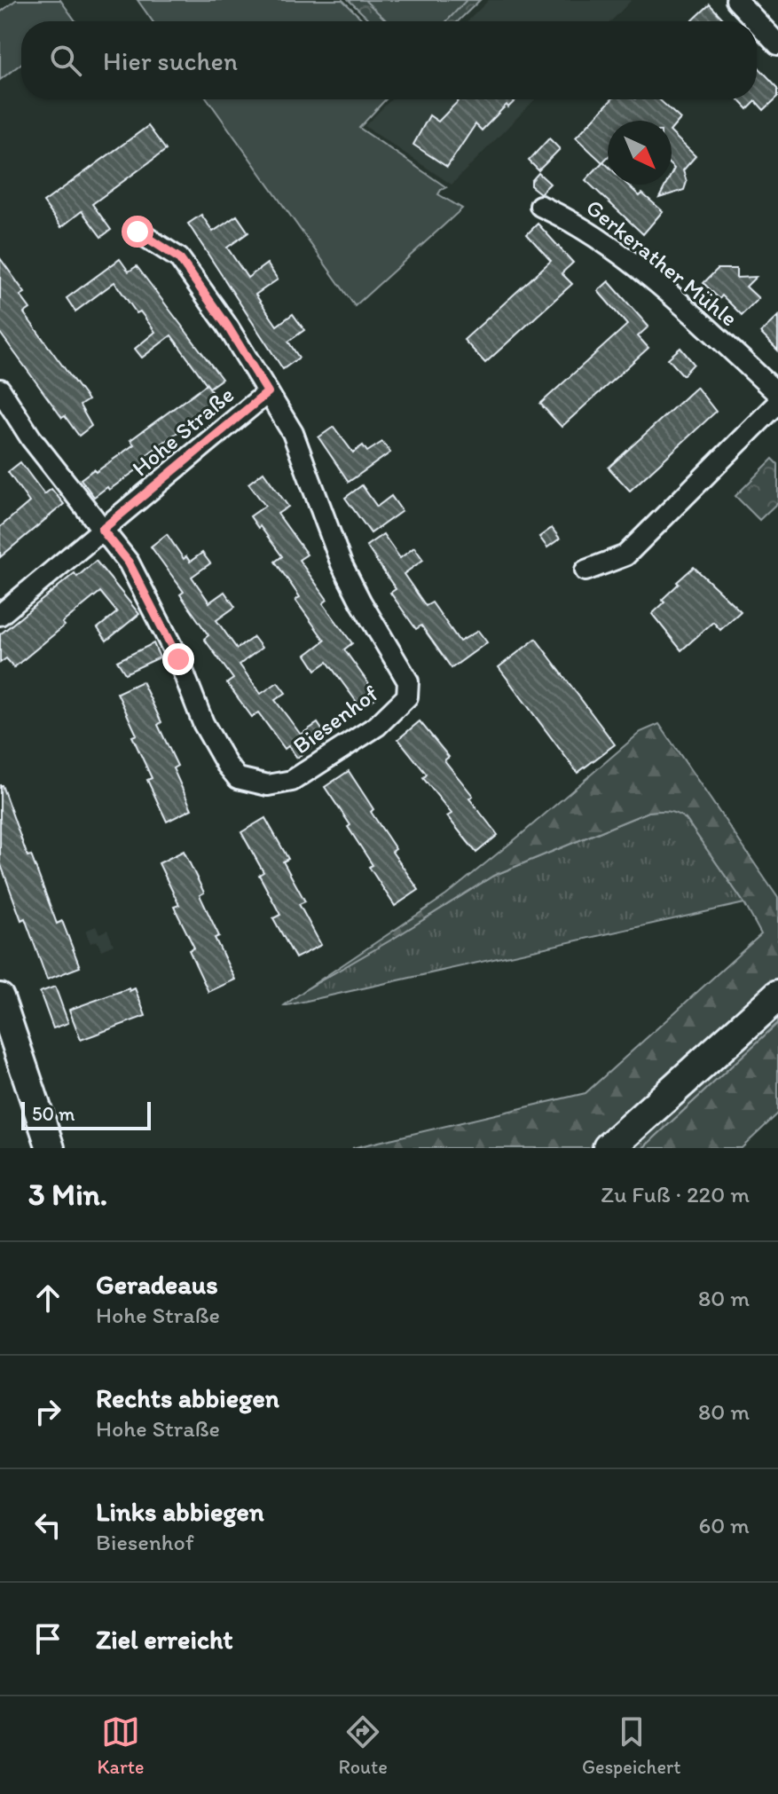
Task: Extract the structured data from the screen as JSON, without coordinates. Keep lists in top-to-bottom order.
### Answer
{
  "streets": {
    "street": ["Gerkerather Mühle", "Hohe Straße", "Biesenhof"]
  },
  "crossings": [
    ["Hohe Straße", "Biesenhof"]
  ],
  "scale_bar": "50 m",
  "north": "bottom right",
  "page": {
    "search": "Hier suchen",
    "scale": "50 m",
    "heading": ["3 Min.", "Zu Fuß · 220 m"],
    "list": [
      ["Geradeaus", "Hohe Straße", "80 m"],
      ["Rechts abbiegen", "Hohe Straße", "80 m"],
      ["Links abbiegen", "Biesenhof", "60 m"],
      "Ziel erreicht"
    ],
    "nav": ["Karte", "Route", "Gespeichert"]
  }
}
